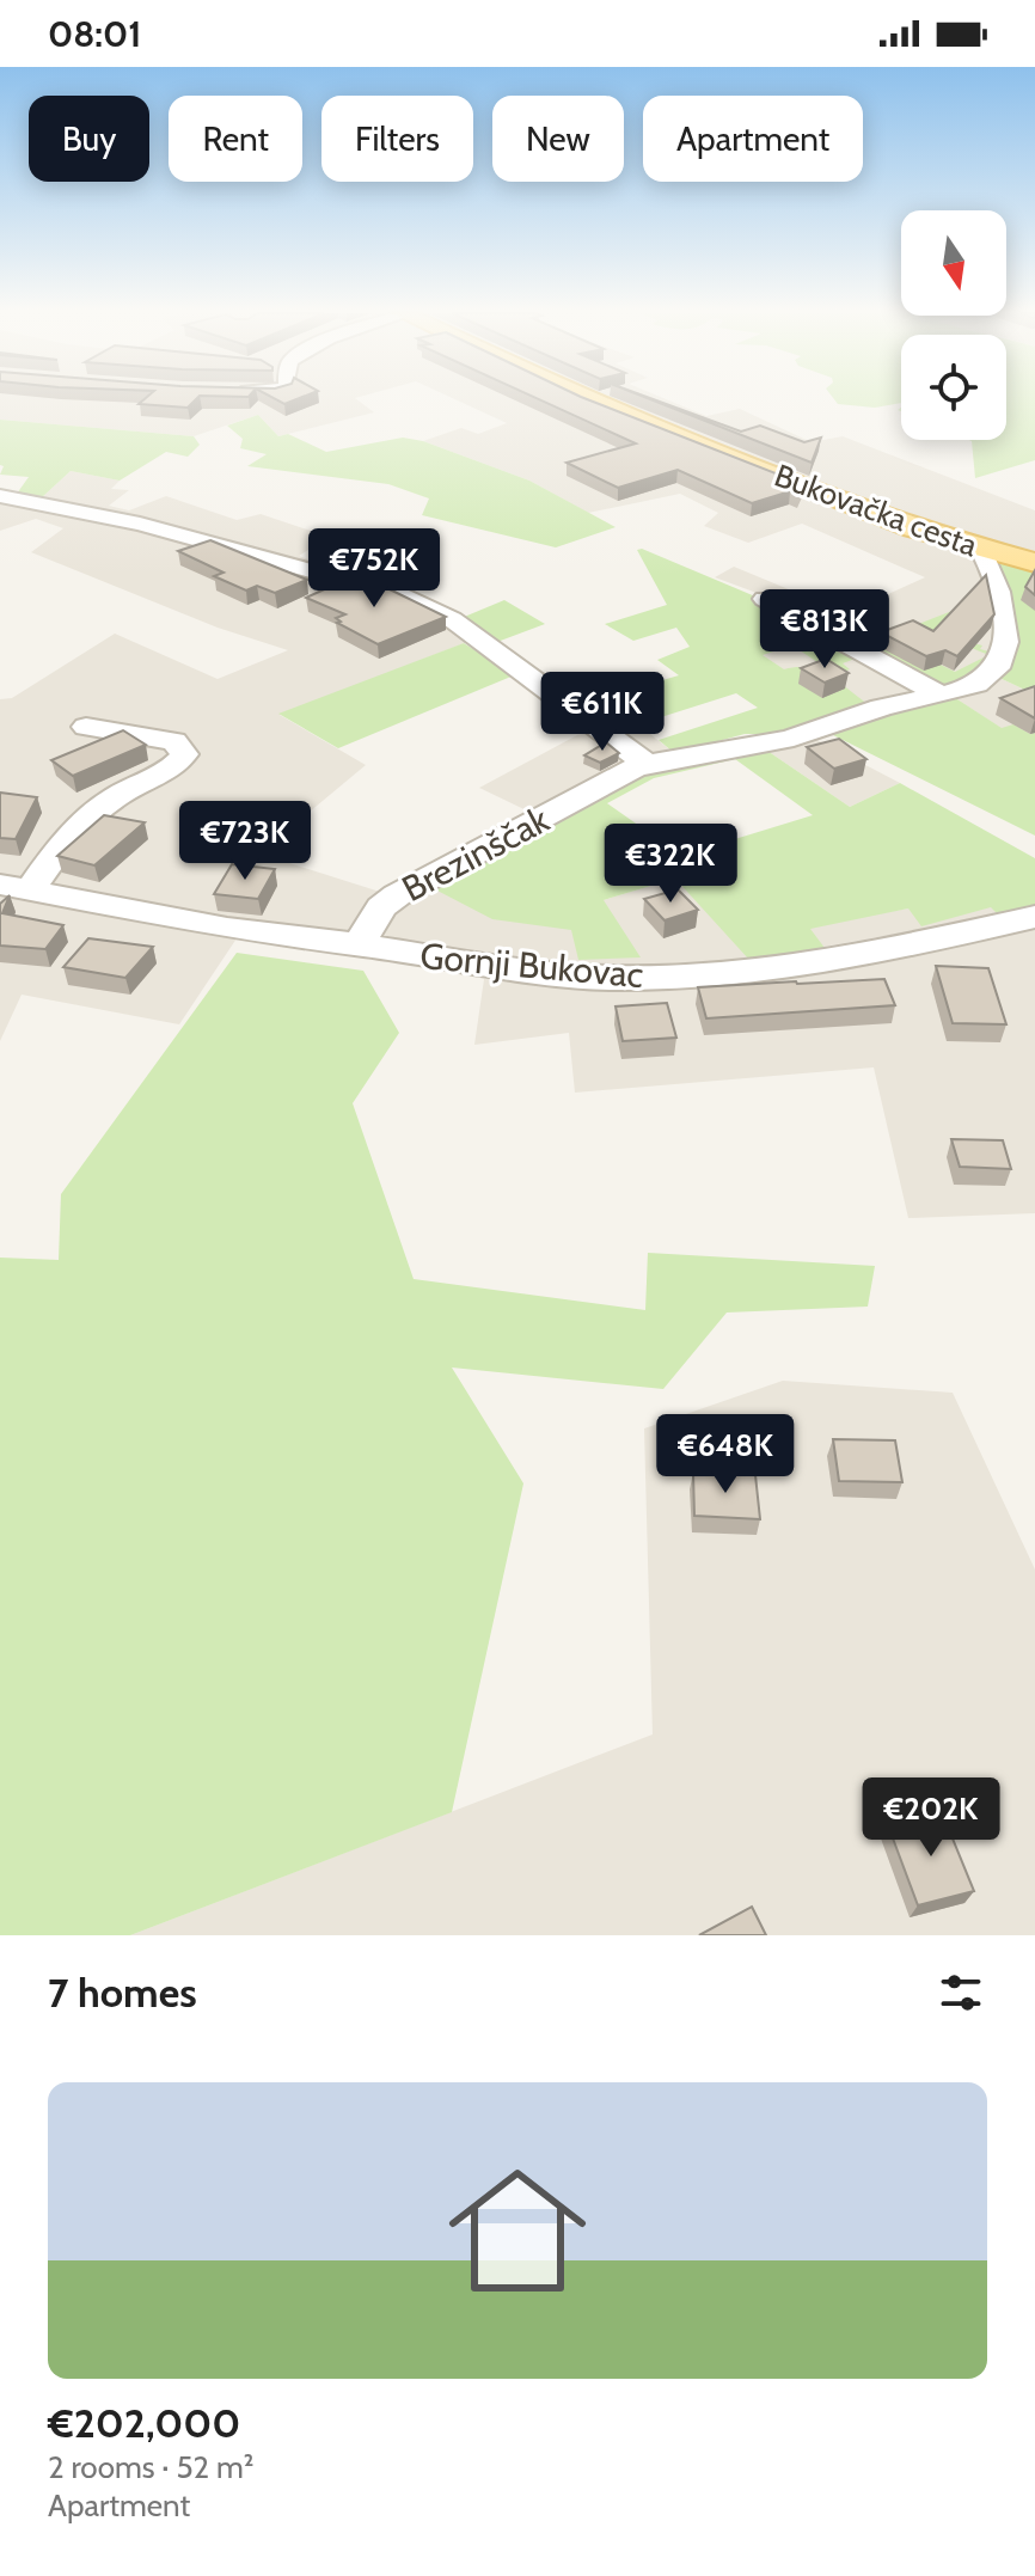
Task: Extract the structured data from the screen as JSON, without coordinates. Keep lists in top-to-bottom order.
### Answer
{
  "streets": {
    "main road": ["Bukovačka cesta"],
    "street": ["Brezinščak", "Gornji Bukovac"]
  },
  "crossings": [
    ["Bukovačka cesta", "Brezinščak"],
    ["Brezinščak", "Gornji Bukovac"]
  ],
  "north": "bottom",
  "page": {
    "status": "08:01",
    "chip": [
      "Buy",
      "Rent",
      "Filters",
      "New",
      "Apartment"
    ],
    "price": [
      "€752K",
      "€813K",
      "€611K",
      "€723K",
      "€322K",
      "€648K",
      "€202K"
    ],
    "heading": "7 homes",
    "list": [
      {
        "name": "€202,000",
        "note": "2 rooms · 52 m² · Apartment"
      }
    ]
  }
}
